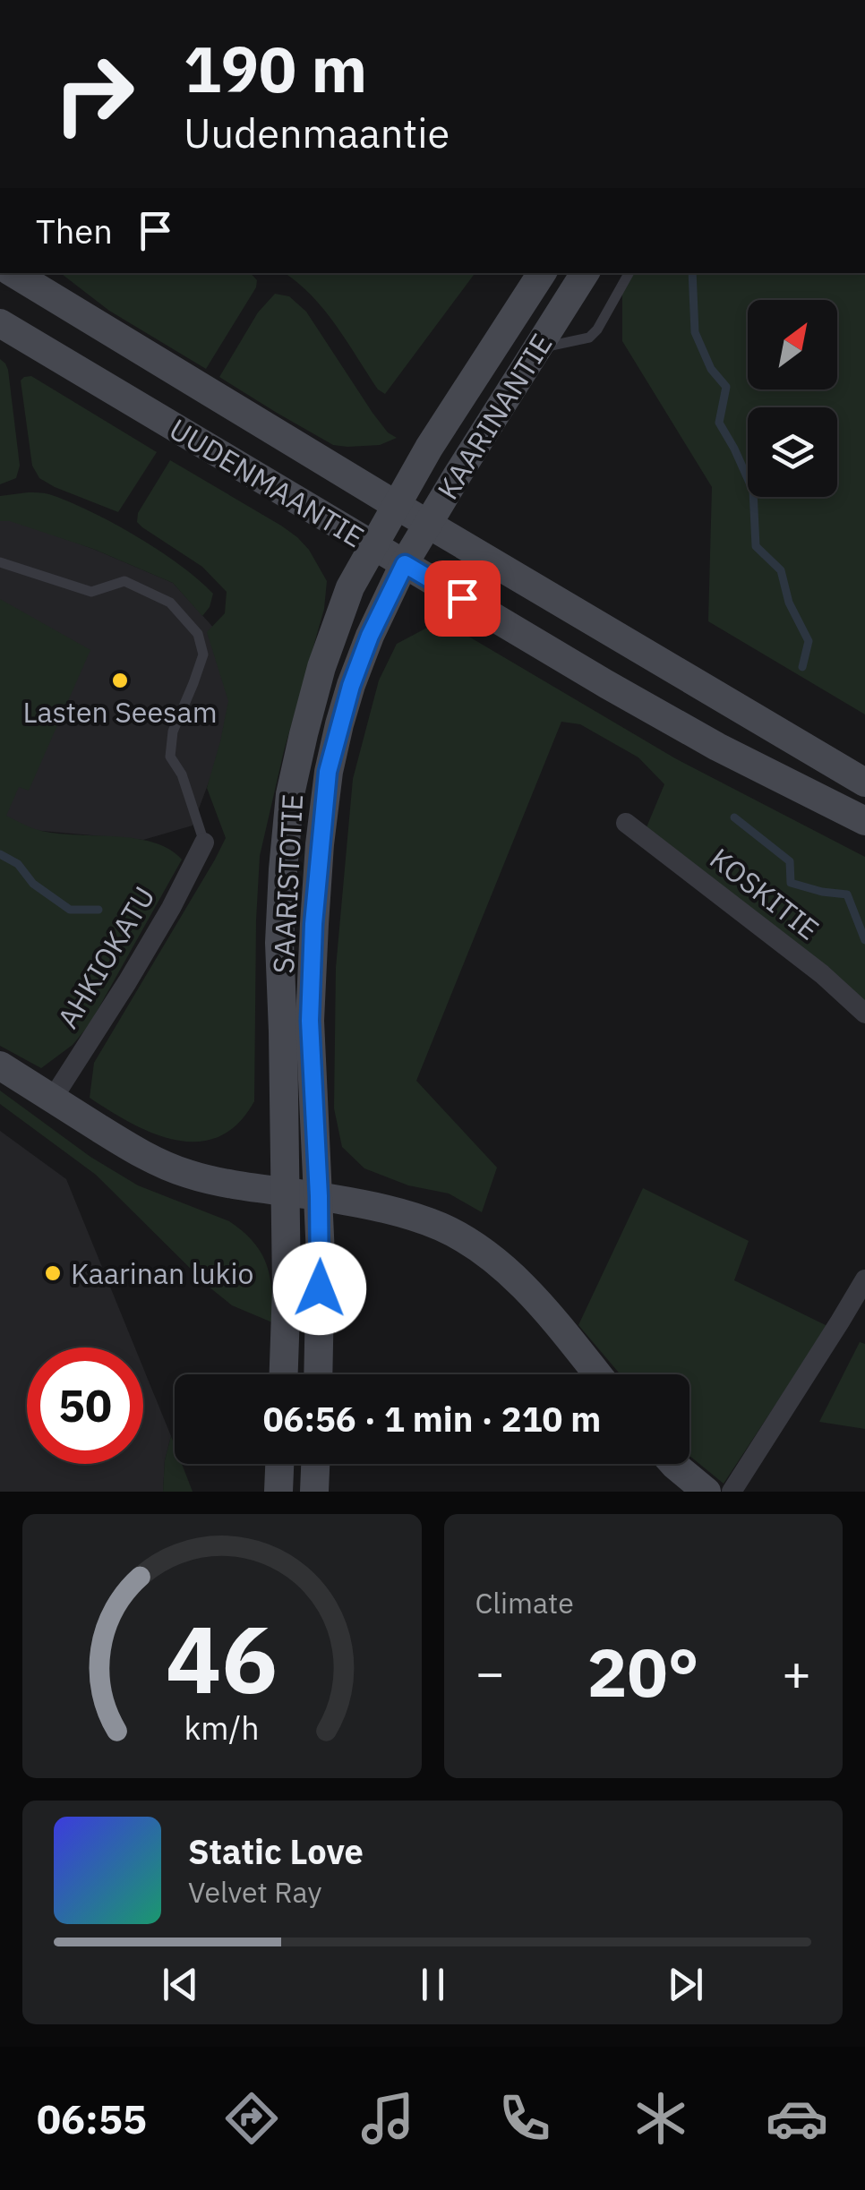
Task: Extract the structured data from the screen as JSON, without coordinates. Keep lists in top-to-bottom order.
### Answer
{
  "streets": {
    "main road": ["KAARINANTIE", "UUDENMAANTIE", "SAARISTOTIE"],
    "street": ["KOSKITIE", "AHKIOKATU"]
  },
  "crossings": [
    ["KAARINANTIE", "UUDENMAANTIE"],
    ["KAARINANTIE", "SAARISTOTIE"],
    ["UUDENMAANTIE", "SAARISTOTIE"]
  ],
  "places": ["Lasten Seesam", "Kaarinan lukio"],
  "north": "top right",
  "page": {
    "turn": ["190 m", "Uudenmaantie"],
    "then": "Then",
    "limit": "50",
    "trip": "06:56 · 1 min · 210 m",
    "tile": "Climate",
    "heat": ["−", "20°", "+"],
    "song": ["Static Love", "Velvet Ray"],
    "tabs": "06:55",
    "gauge": ["46", "km/h"]
  }
}
